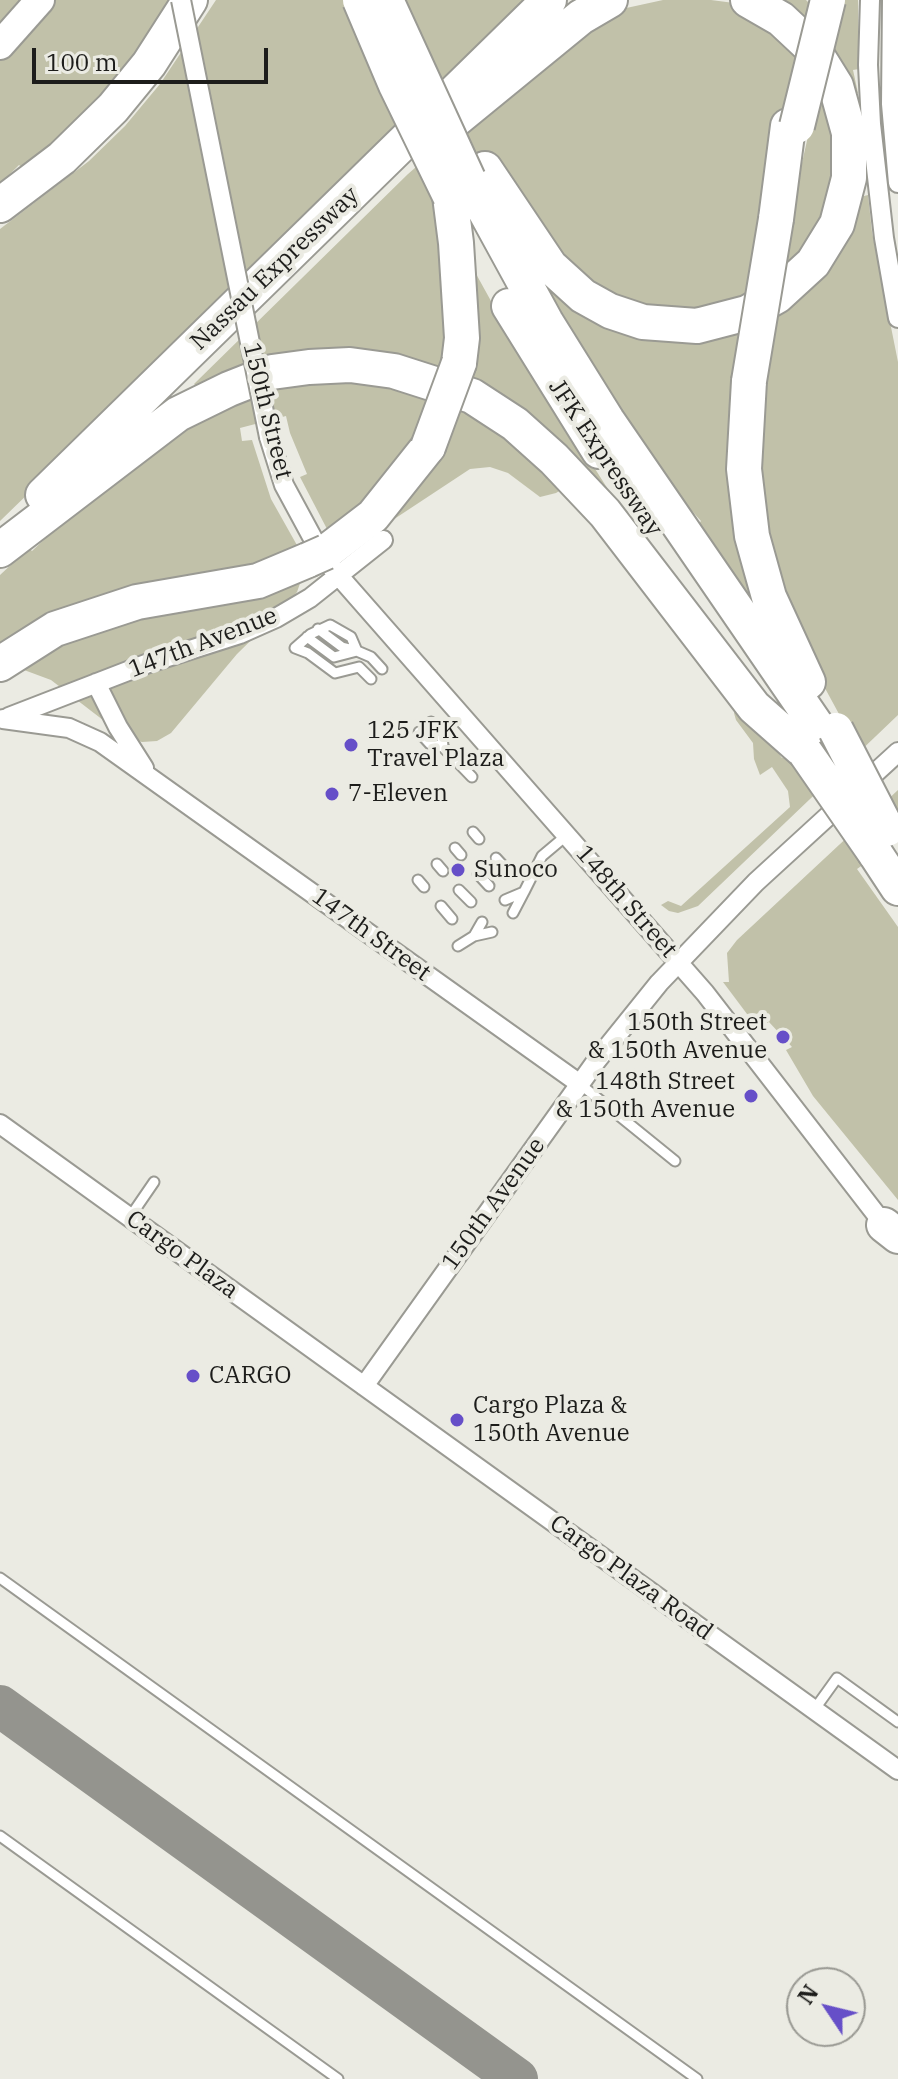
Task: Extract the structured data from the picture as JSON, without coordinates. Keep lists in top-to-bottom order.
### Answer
{
  "streets": {
    "highway": ["Nassau Expressway", "JFK Expressway"],
    "street": [
      "150th Street",
      "147th Avenue",
      "148th Street",
      "147th Street",
      "150th Avenue",
      "Cargo Plaza",
      "Cargo Plaza Road"
    ]
  },
  "crossings": [
    ["150th Street", "147th Avenue"],
    ["150th Street", "148th Street"],
    ["147th Avenue", "148th Street"],
    ["147th Avenue", "147th Street"],
    ["148th Street", "150th Avenue"],
    ["147th Street", "150th Avenue"],
    ["150th Avenue", "Cargo Plaza"],
    ["150th Avenue", "Cargo Plaza Road"],
    ["Cargo Plaza", "Cargo Plaza Road"]
  ],
  "places": [
    "125 JFK Travel Plaza",
    "7-Eleven",
    "Sunoco",
    "150th Street & 150th Avenue",
    "148th Street & 150th Avenue",
    "CARGO",
    "Cargo Plaza & 150th Avenue"
  ],
  "scale_bar": "100 m",
  "north": "top left"
}
